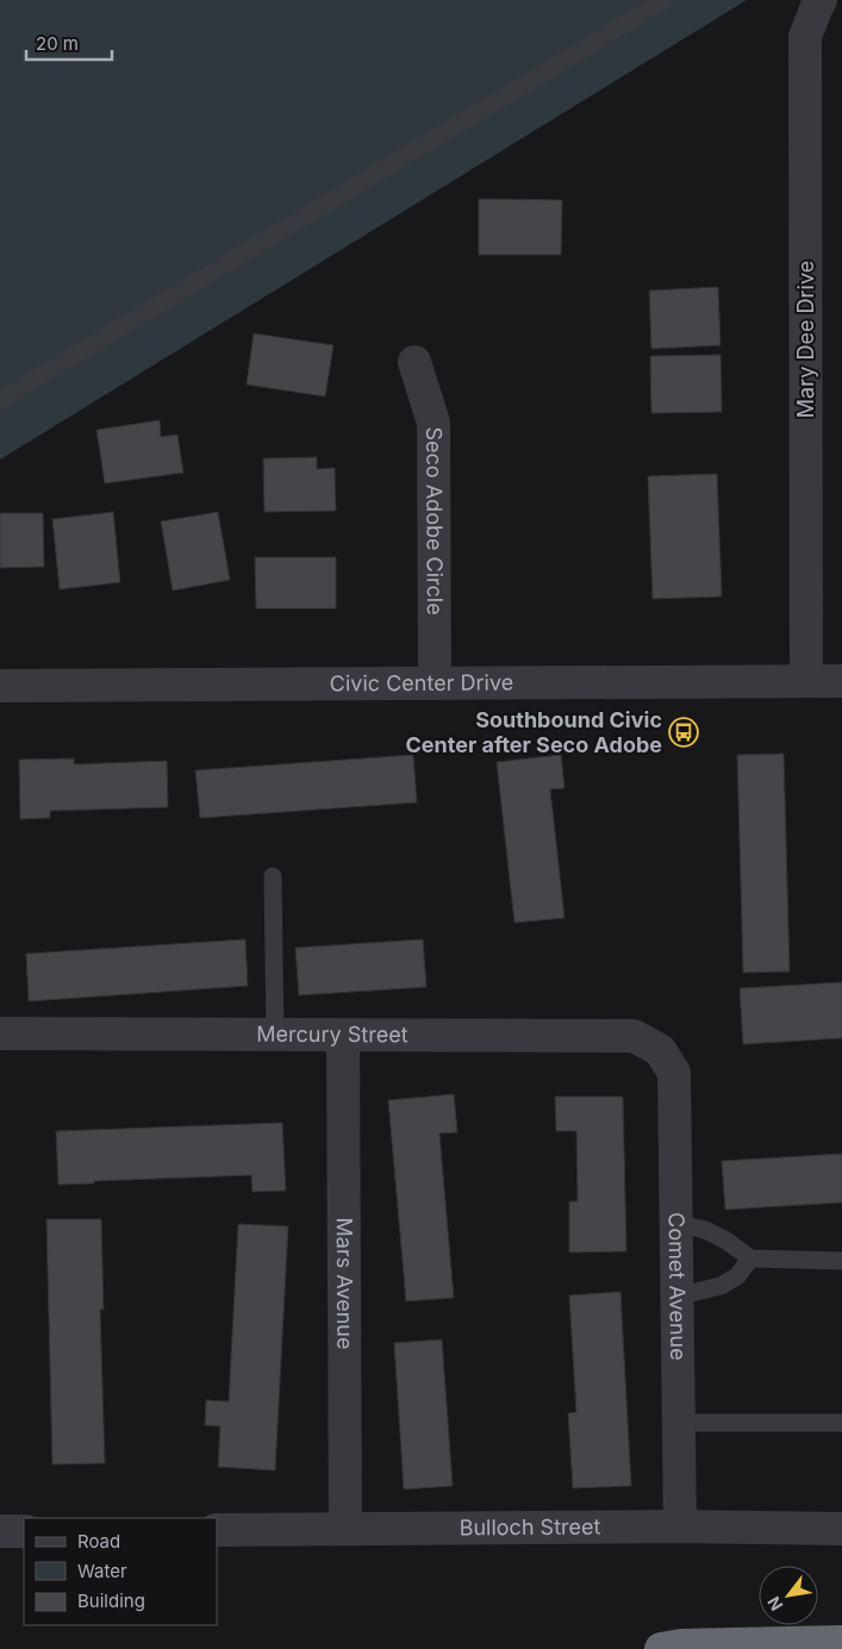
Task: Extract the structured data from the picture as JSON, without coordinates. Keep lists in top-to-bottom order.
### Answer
{
  "streets": {
    "street": [
      "Mary Dee Drive",
      "Seco Adobe Circle",
      "Civic Center Drive",
      "Mercury Street",
      "Mars Avenue",
      "Comet Avenue",
      "Bulloch Street"
    ]
  },
  "crossings": [
    ["Mary Dee Drive", "Civic Center Drive"],
    ["Seco Adobe Circle", "Civic Center Drive"],
    ["Mercury Street", "Mars Avenue"],
    ["Mercury Street", "Comet Avenue"],
    ["Mars Avenue", "Bulloch Street"],
    ["Comet Avenue", "Bulloch Street"]
  ],
  "places": {
    "bus stop": ["Southbound Civic Center after Seco Adobe"]
  },
  "legend": ["Road", "Water", "Building"],
  "scale_bar": "20 m",
  "north": "bottom left"
}
